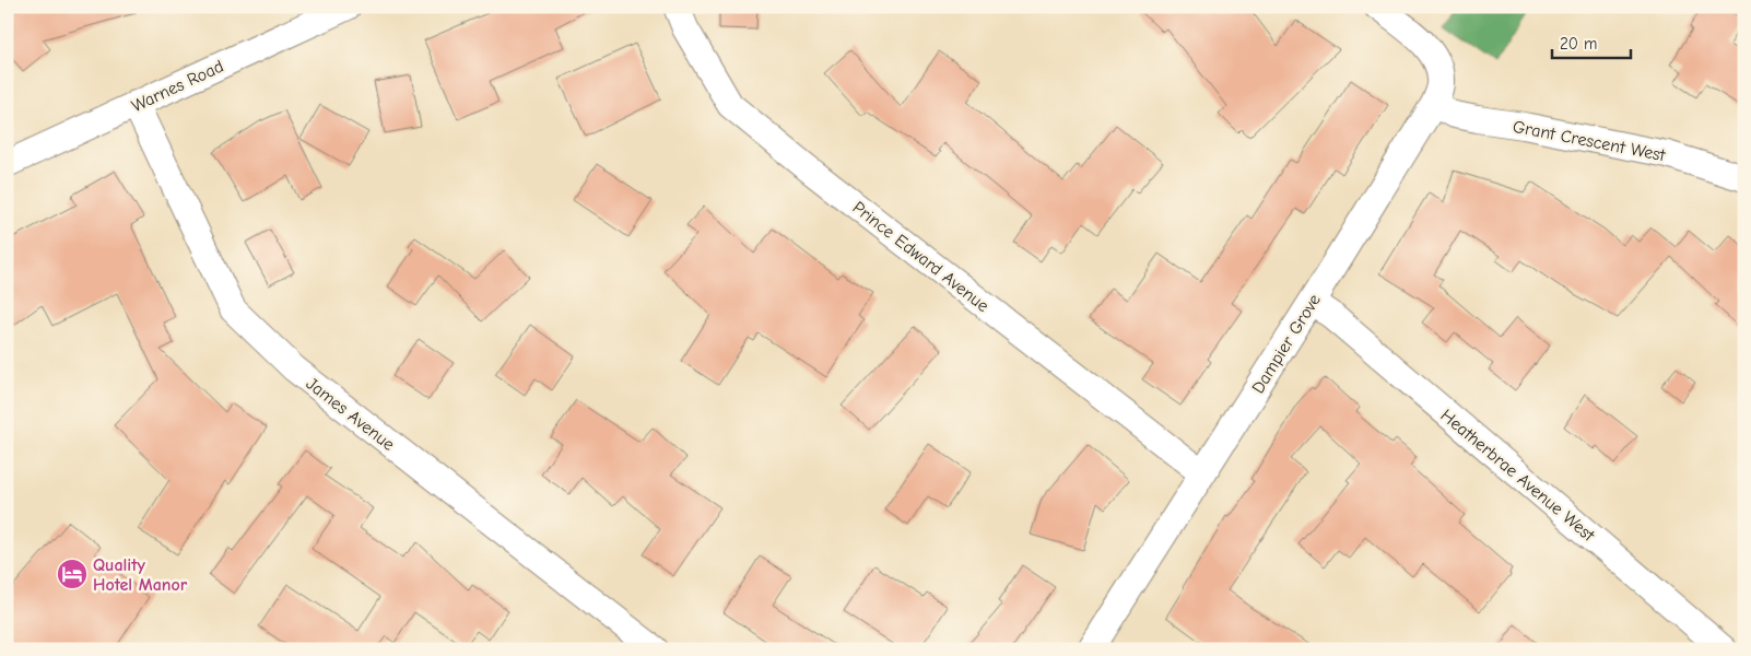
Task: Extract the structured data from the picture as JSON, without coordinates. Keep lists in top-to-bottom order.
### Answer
{
  "streets": {
    "street": [
      "Warnes Road",
      "Grant Crescent West",
      "Prince Edward Avenue",
      "Dampier Grove",
      "James Avenue",
      "Heatherbrae Avenue West"
    ]
  },
  "crossings": [
    ["Warnes Road", "James Avenue"],
    ["Grant Crescent West", "Dampier Grove"],
    ["Prince Edward Avenue", "Dampier Grove"],
    ["Dampier Grove", "Heatherbrae Avenue West"]
  ],
  "places": {
    "hotel": ["Quality Hotel Manor"]
  },
  "scale_bar": "20 m"
}
